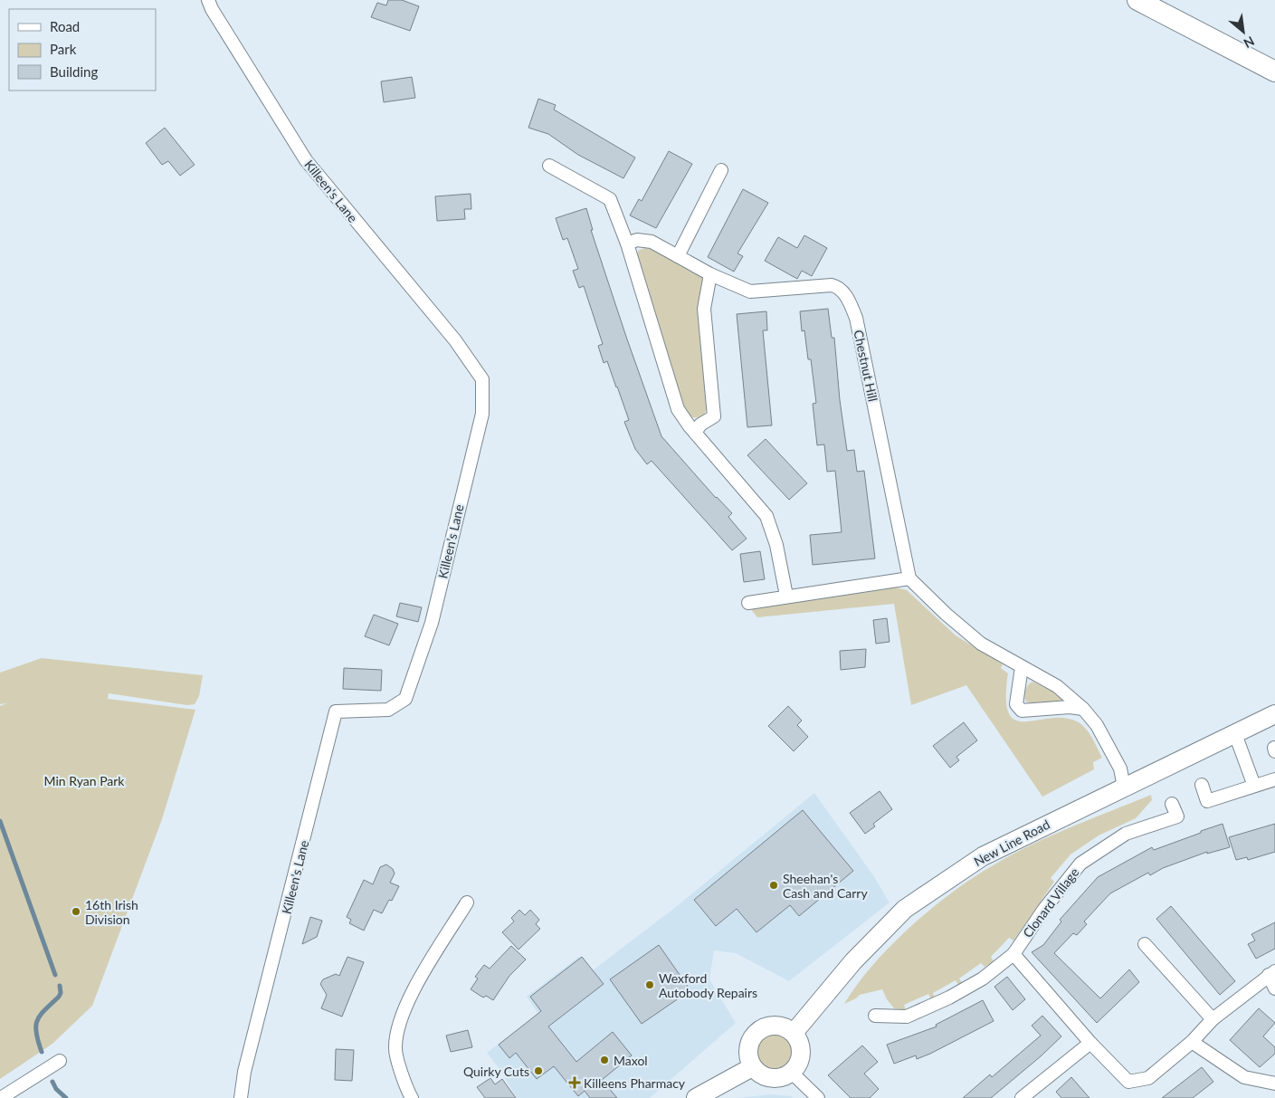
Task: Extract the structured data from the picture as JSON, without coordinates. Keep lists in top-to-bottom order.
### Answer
{
  "streets": {
    "main road": ["New Line Road"],
    "street": ["Killeen's Lane", "Chestnut Hill", "Clonard Village"]
  },
  "parks": ["Min Ryan Park"],
  "places": {
    "other": [
      "Sheehan's Cash and Carry",
      "16th Irish Division",
      "Wexford Autobody Repairs",
      "Maxol",
      "Quirky Cuts"
    ],
    "health": ["Killeens Pharmacy"]
  },
  "legend": ["Road", "Park", "Building"],
  "north": "bottom right"
}
